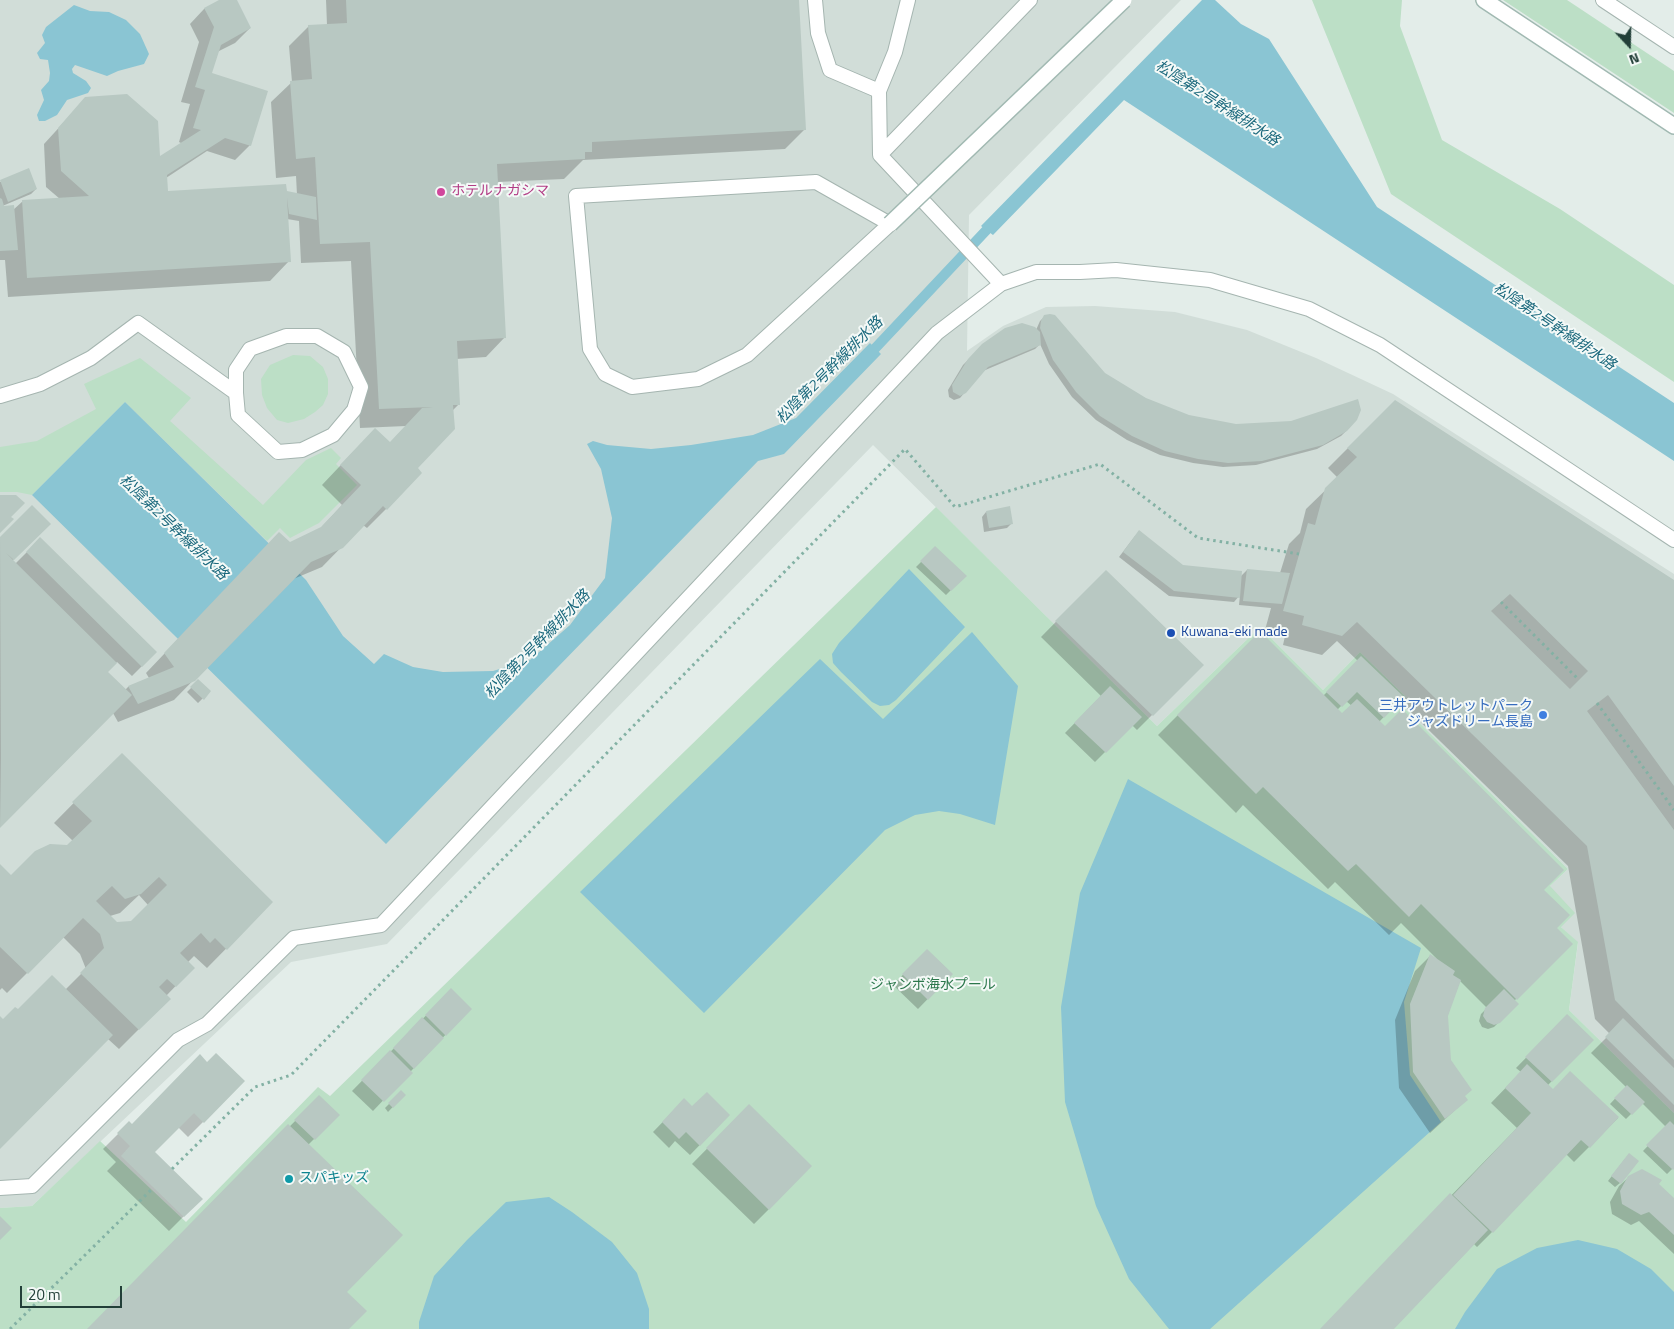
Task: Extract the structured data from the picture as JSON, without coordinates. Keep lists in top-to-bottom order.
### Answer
{
  "water": ["松陰第2号幹線排水路"],
  "parks": ["ジャンボ海水プール"],
  "places": [
    "ホテルナガシマ",
    "Kuwana-eki made",
    "三井アウトレットパーク ジャズドリーム長島",
    "スパキッズ"
  ],
  "scale_bar": "20 m",
  "north": "bottom"
}
